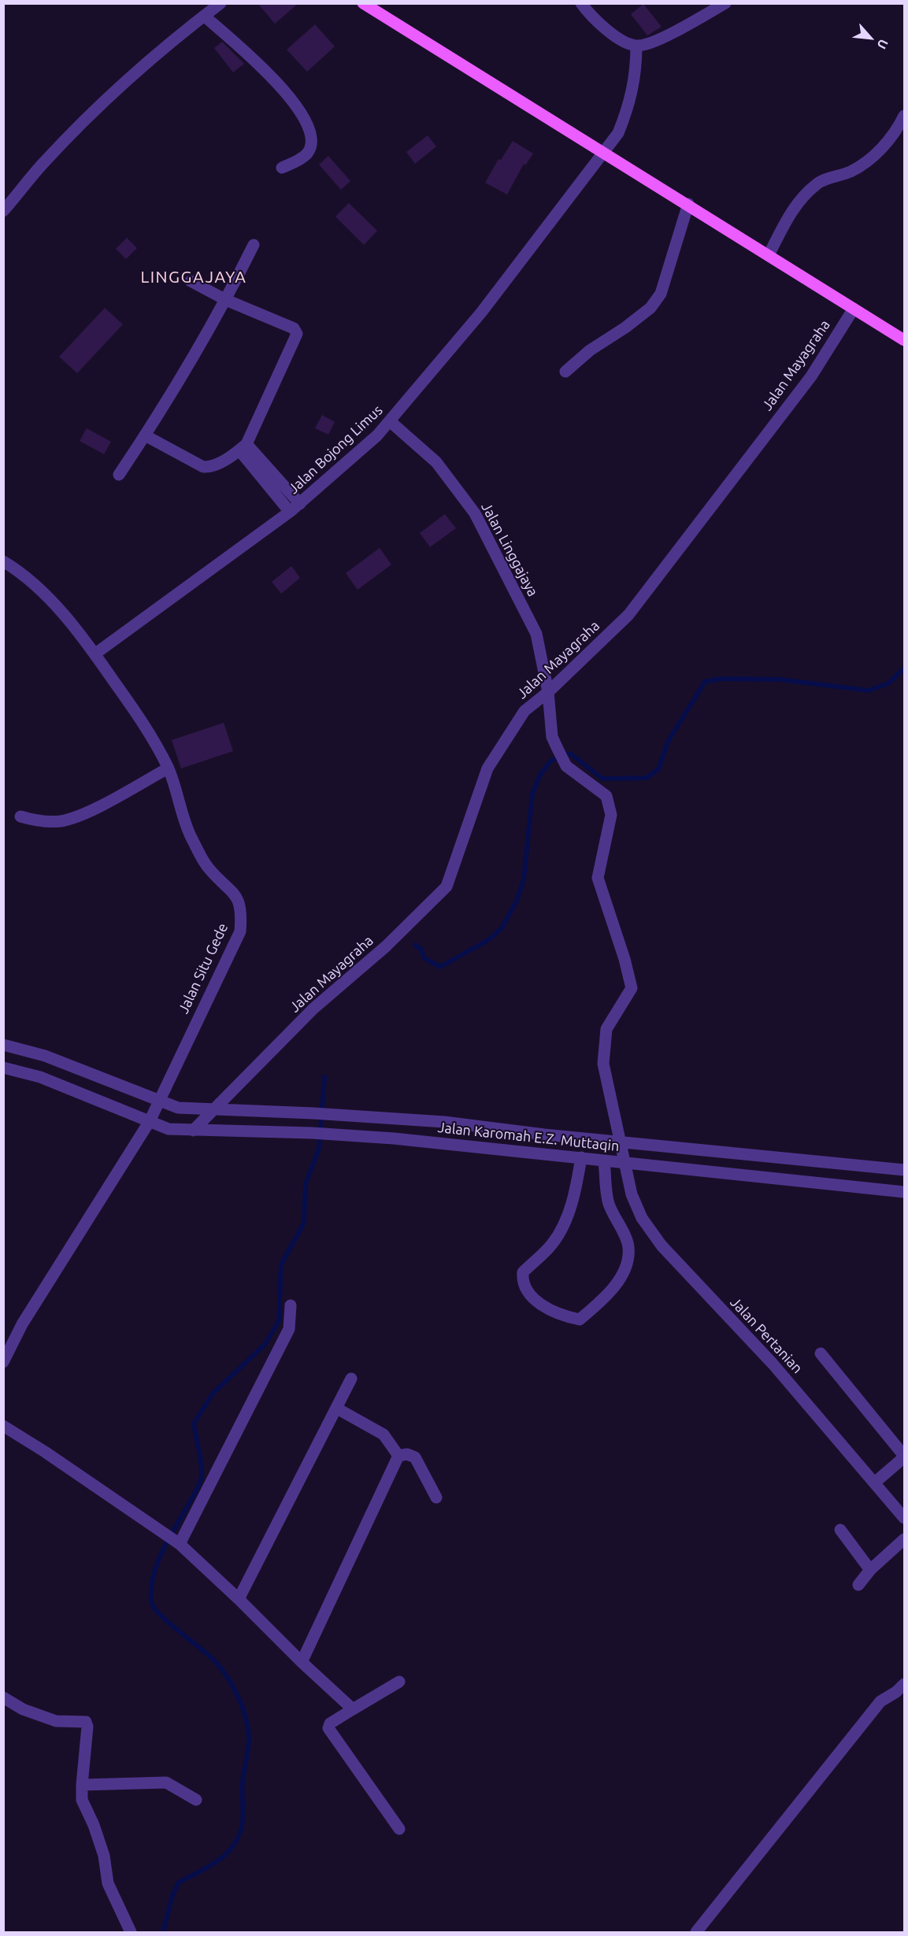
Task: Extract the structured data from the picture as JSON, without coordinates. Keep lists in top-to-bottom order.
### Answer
{
  "streets": {
    "street": [
      "Jalan Mayagraha",
      "Jalan Bojong Limus",
      "Jalan Linggajaya",
      "Jalan Situ Gede",
      "Jalan Karomah E.Z. Muttaqin",
      "Jalan Pertanian"
    ]
  },
  "crossings": [
    ["Jalan Mayagraha", "Jalan Linggajaya"],
    ["Jalan Mayagraha", "Jalan Karomah E.Z. Muttaqin"],
    ["Jalan Bojong Limus", "Jalan Linggajaya"],
    ["Jalan Bojong Limus", "Jalan Situ Gede"],
    ["Jalan Linggajaya", "Jalan Pertanian"],
    ["Jalan Situ Gede", "Jalan Karomah E.Z. Muttaqin"],
    ["Jalan Karomah E.Z. Muttaqin", "Jalan Pertanian"]
  ],
  "districts": ["LINGGAJAYA"],
  "north": "bottom right"
}
